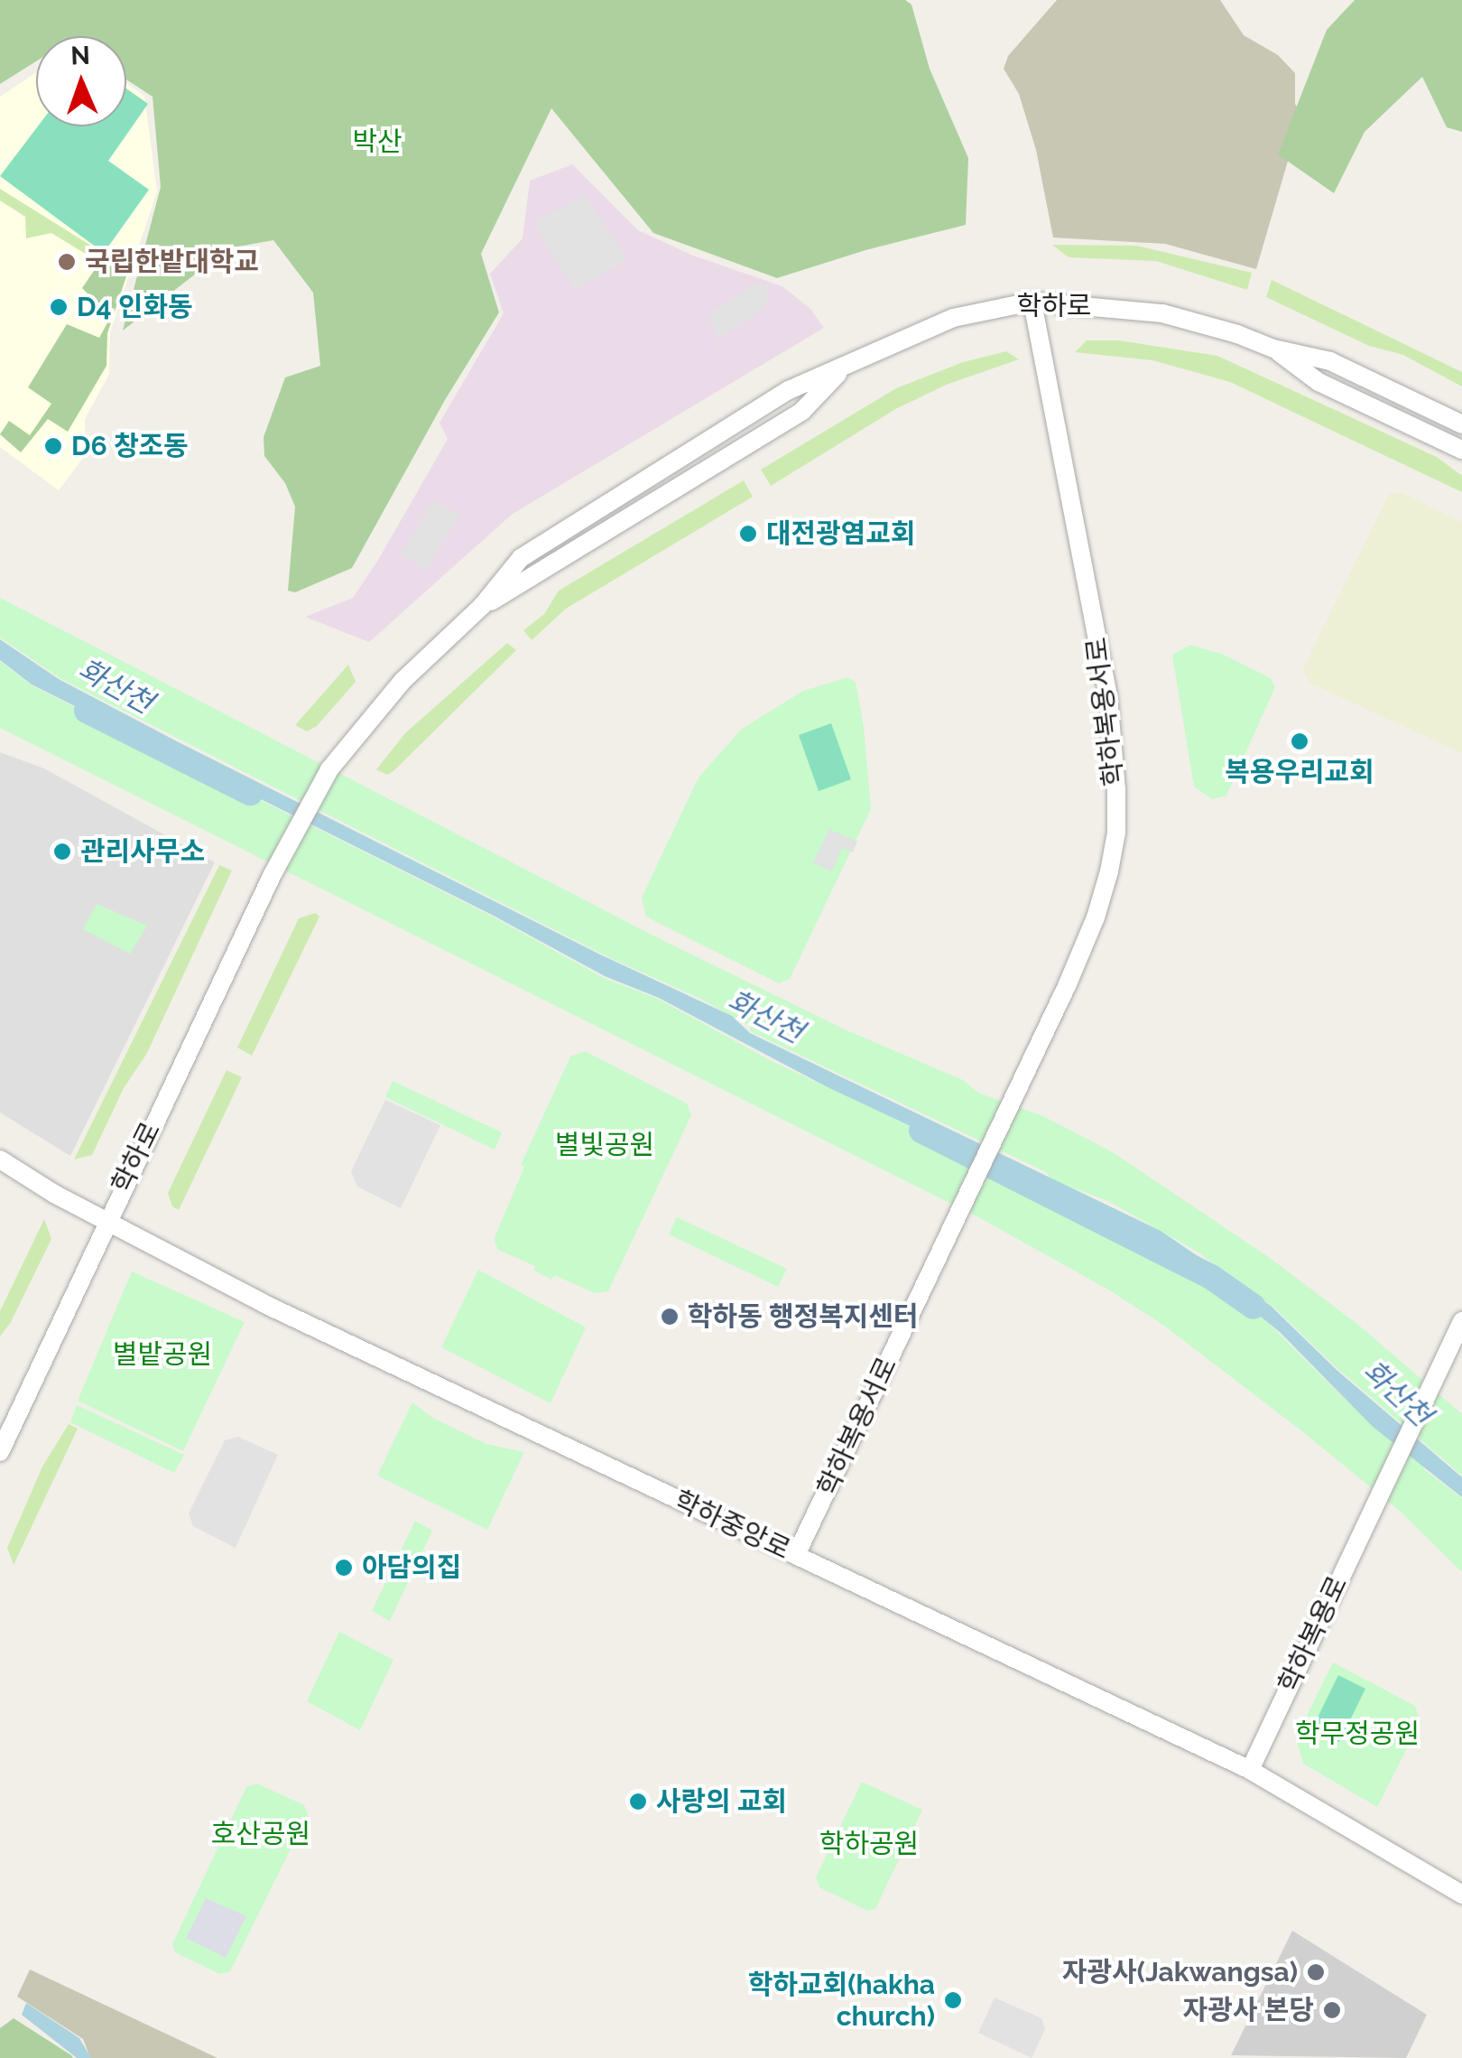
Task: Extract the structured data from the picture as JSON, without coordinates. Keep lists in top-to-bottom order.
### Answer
{
  "streets": {
    "street": [
      "학하로",
      "학하복용서로",
      "학하중앙로",
      "학하복용로"
    ]
  },
  "crossings": [
    ["학하로", "학하복용서로"],
    ["학하로", "학하중앙로"],
    ["학하복용서로", "학하중앙로"],
    ["학하중앙로", "학하복용로"]
  ],
  "water": ["화산천"],
  "parks": [
    "박산",
    "별빛공원",
    "별밭공원",
    "학무정공원",
    "호산공원",
    "학하공원"
  ],
  "places": [
    "국립한밭대학교",
    "D4 인화동",
    "D6 창조동",
    "대전광염교회",
    "복용우리교회",
    "관리사무소",
    "학하동 행정복지센터",
    "아담의집",
    "사랑의 교회",
    "자광사(Jakwangsa)",
    "학하교회(hakha church)",
    "자광사 본당"
  ],
  "north": "top"
}
